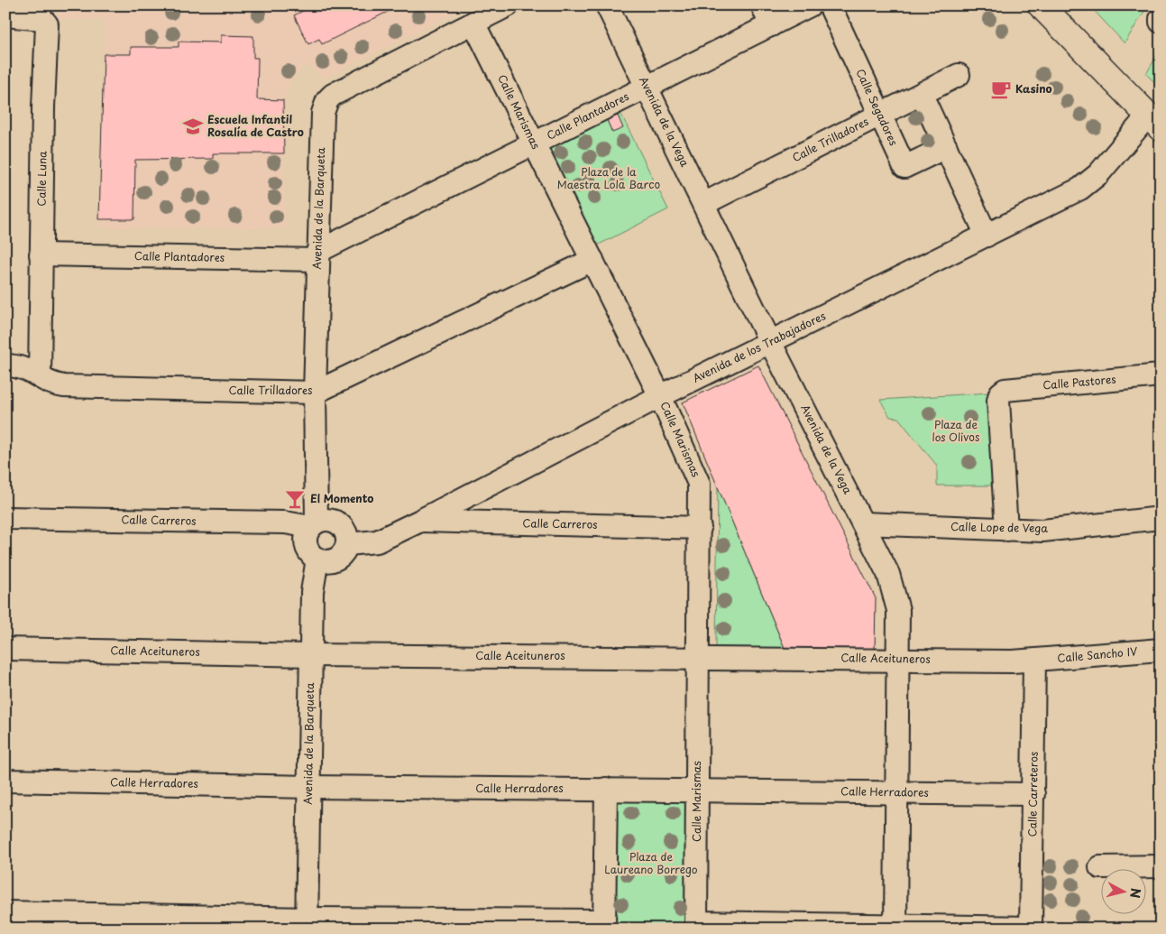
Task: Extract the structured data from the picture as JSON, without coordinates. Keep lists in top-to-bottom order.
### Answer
{
  "streets": {
    "street": [
      "Calle Segadores",
      "Calle Marismas",
      "Calle Plantadores",
      "Avenida de la Vega",
      "Calle Trilladores",
      "Calle Luna",
      "Avenida de la Barqueta",
      "Avenida de los Trabajadores",
      "Calle Pastores",
      "Calle Carreros",
      "Calle Lope de Vega",
      "Calle Aceituneros",
      "Calle Sancho IV",
      "Calle Herradores",
      "Calle Carreteros"
    ]
  },
  "crossings": [
    ["Calle Segadores", "Calle Trilladores"],
    ["Calle Marismas", "Calle Plantadores"],
    ["Calle Marismas", "Calle Trilladores"],
    ["Calle Marismas", "Avenida de la Barqueta"],
    ["Calle Marismas", "Avenida de los Trabajadores"],
    ["Calle Marismas", "Calle Carreros"],
    ["Calle Marismas", "Calle Aceituneros"],
    ["Calle Marismas", "Calle Herradores"],
    ["Calle Plantadores", "Avenida de la Vega"],
    ["Calle Plantadores", "Calle Luna"],
    ["Calle Plantadores", "Avenida de la Barqueta"],
    ["Avenida de la Vega", "Calle Trilladores"],
    ["Avenida de la Vega", "Avenida de los Trabajadores"],
    ["Avenida de la Vega", "Calle Lope de Vega"],
    ["Avenida de la Vega", "Calle Aceituneros"],
    ["Avenida de la Vega", "Calle Herradores"],
    ["Calle Trilladores", "Calle Luna"],
    ["Calle Trilladores", "Avenida de la Barqueta"],
    ["Avenida de la Barqueta", "Avenida de los Trabajadores"],
    ["Avenida de la Barqueta", "Calle Carreros"],
    ["Avenida de la Barqueta", "Calle Aceituneros"],
    ["Avenida de la Barqueta", "Calle Herradores"],
    ["Avenida de los Trabajadores", "Calle Carreros"],
    ["Calle Pastores", "Calle Lope de Vega"],
    ["Calle Aceituneros", "Calle Sancho IV"],
    ["Calle Aceituneros", "Calle Carreteros"],
    ["Calle Sancho IV", "Calle Carreteros"],
    ["Calle Herradores", "Calle Carreteros"]
  ],
  "parks": ["Plaza de la Maestra Lola Barco", "Plaza de los Olivos", "Plaza de Laureano Borrego"],
  "places": {
    "cafe": ["Kasino"],
    "school or university": ["Escuela Infantil Rosalía de Castro"],
    "bar": ["El Momento"]
  },
  "north": "right"
}
